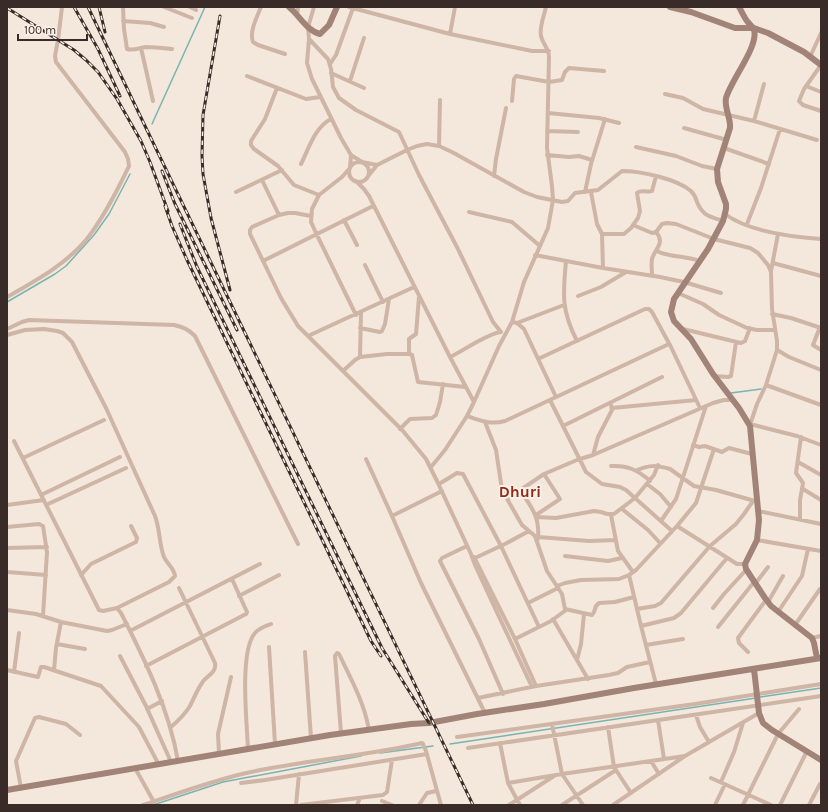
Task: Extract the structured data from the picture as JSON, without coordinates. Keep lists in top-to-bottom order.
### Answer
{
  "districts": ["Dhuri"],
  "scale_bar": "100 m"
}
